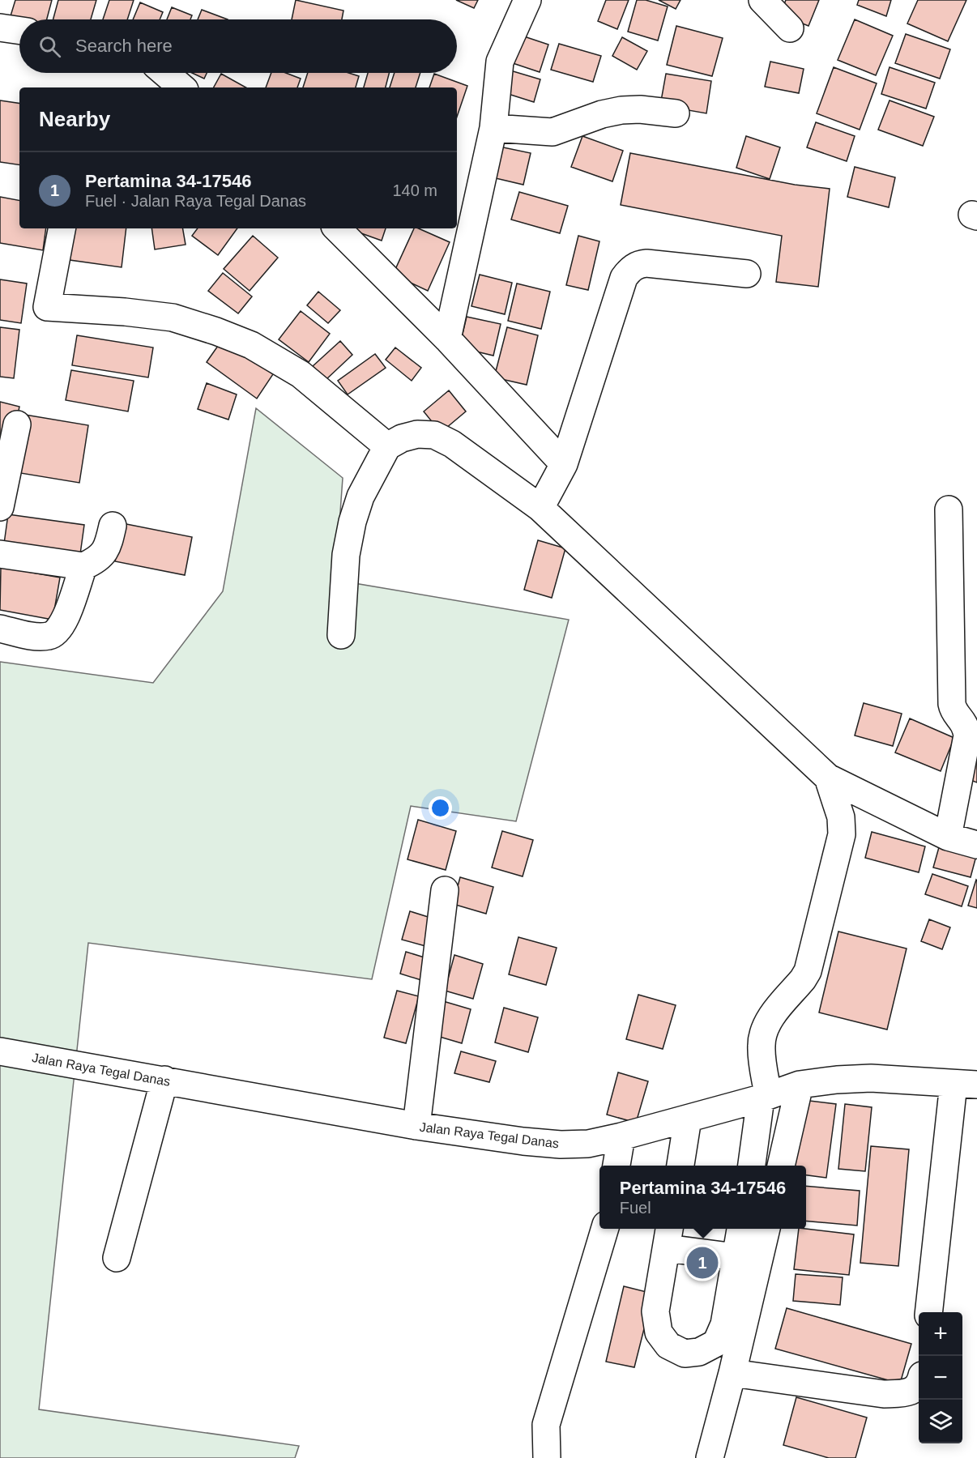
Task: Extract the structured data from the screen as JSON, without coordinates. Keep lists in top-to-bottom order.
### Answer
{
  "streets": {
    "street": ["Jalan Raya Tegal Danas"]
  },
  "page": {
    "search": "Search here",
    "heading": "Nearby",
    "list": [
      {
        "mark": "1",
        "name": "Pertamina 34-17546",
        "note": "Fuel · Jalan Raya Tegal Danas",
        "value": "140 m"
      }
    ],
    "popup": ["Pertamina 34-17546", "Fuel"],
    "pins": "1",
    "map_buttons": ["+", "−"]
  }
}
